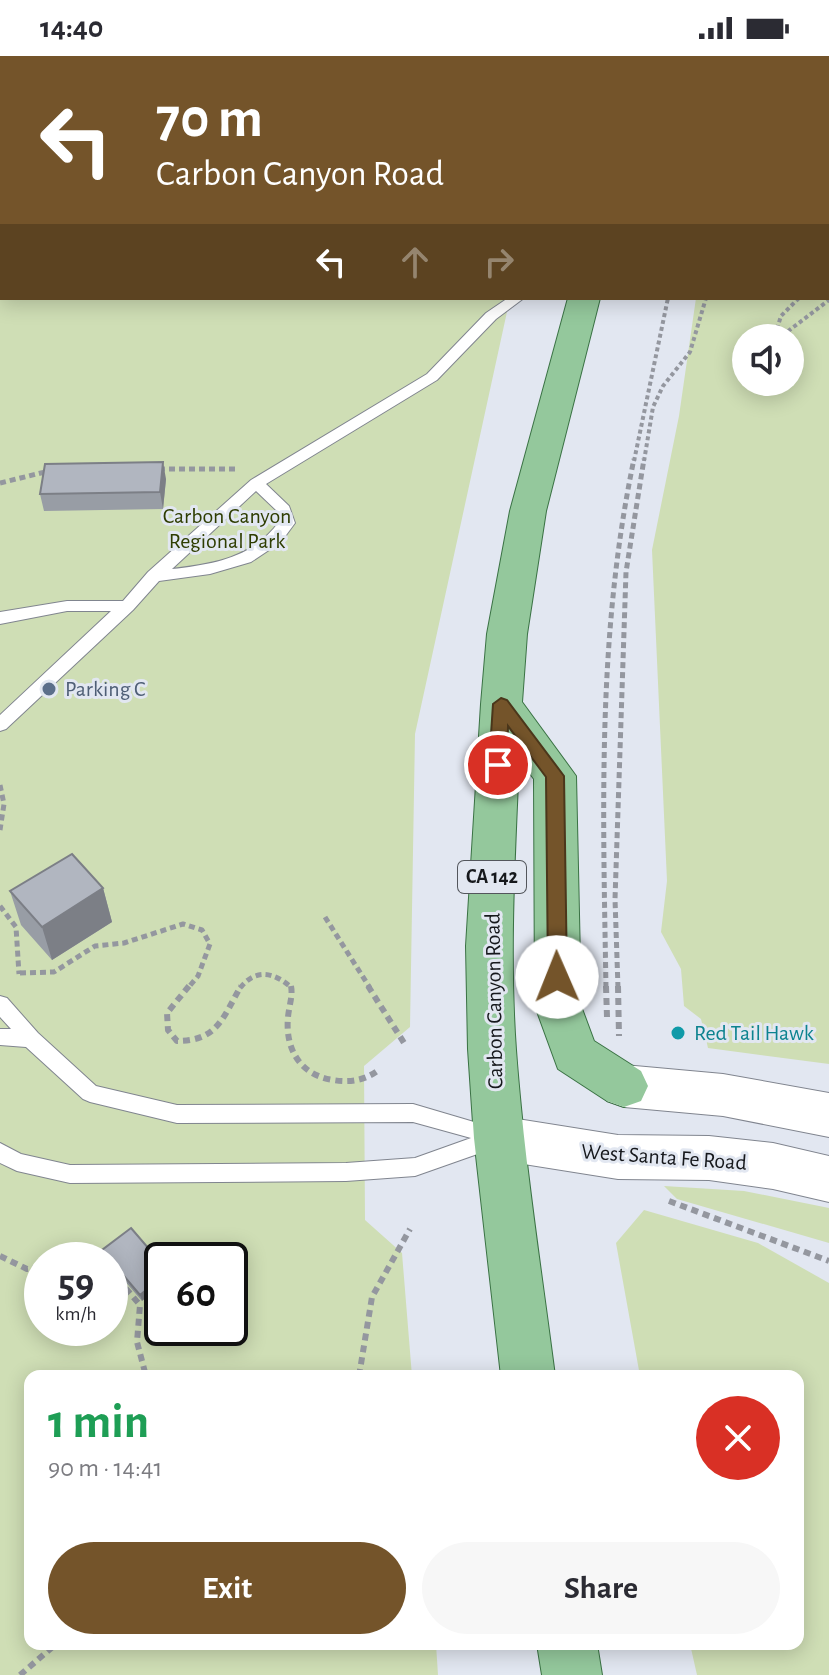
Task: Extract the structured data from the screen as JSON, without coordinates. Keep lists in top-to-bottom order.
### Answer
{
  "streets": {
    "main road": ["CA 142", "Carbon Canyon Road"],
    "street": ["West Santa Fe Road"]
  },
  "crossings": [
    ["Carbon Canyon Road", "West Santa Fe Road"]
  ],
  "parks": ["Carbon Canyon Regional Park"],
  "places": ["Parking C", "Red Tail Hawk"],
  "page": {
    "status": "14:40",
    "turn": ["70 m", "Carbon Canyon Road"],
    "speed": "59 km/h",
    "limit": "60",
    "heading": ["1 min", "90 m · 14:41"],
    "buttons": ["Exit", "Share"]
  }
}
